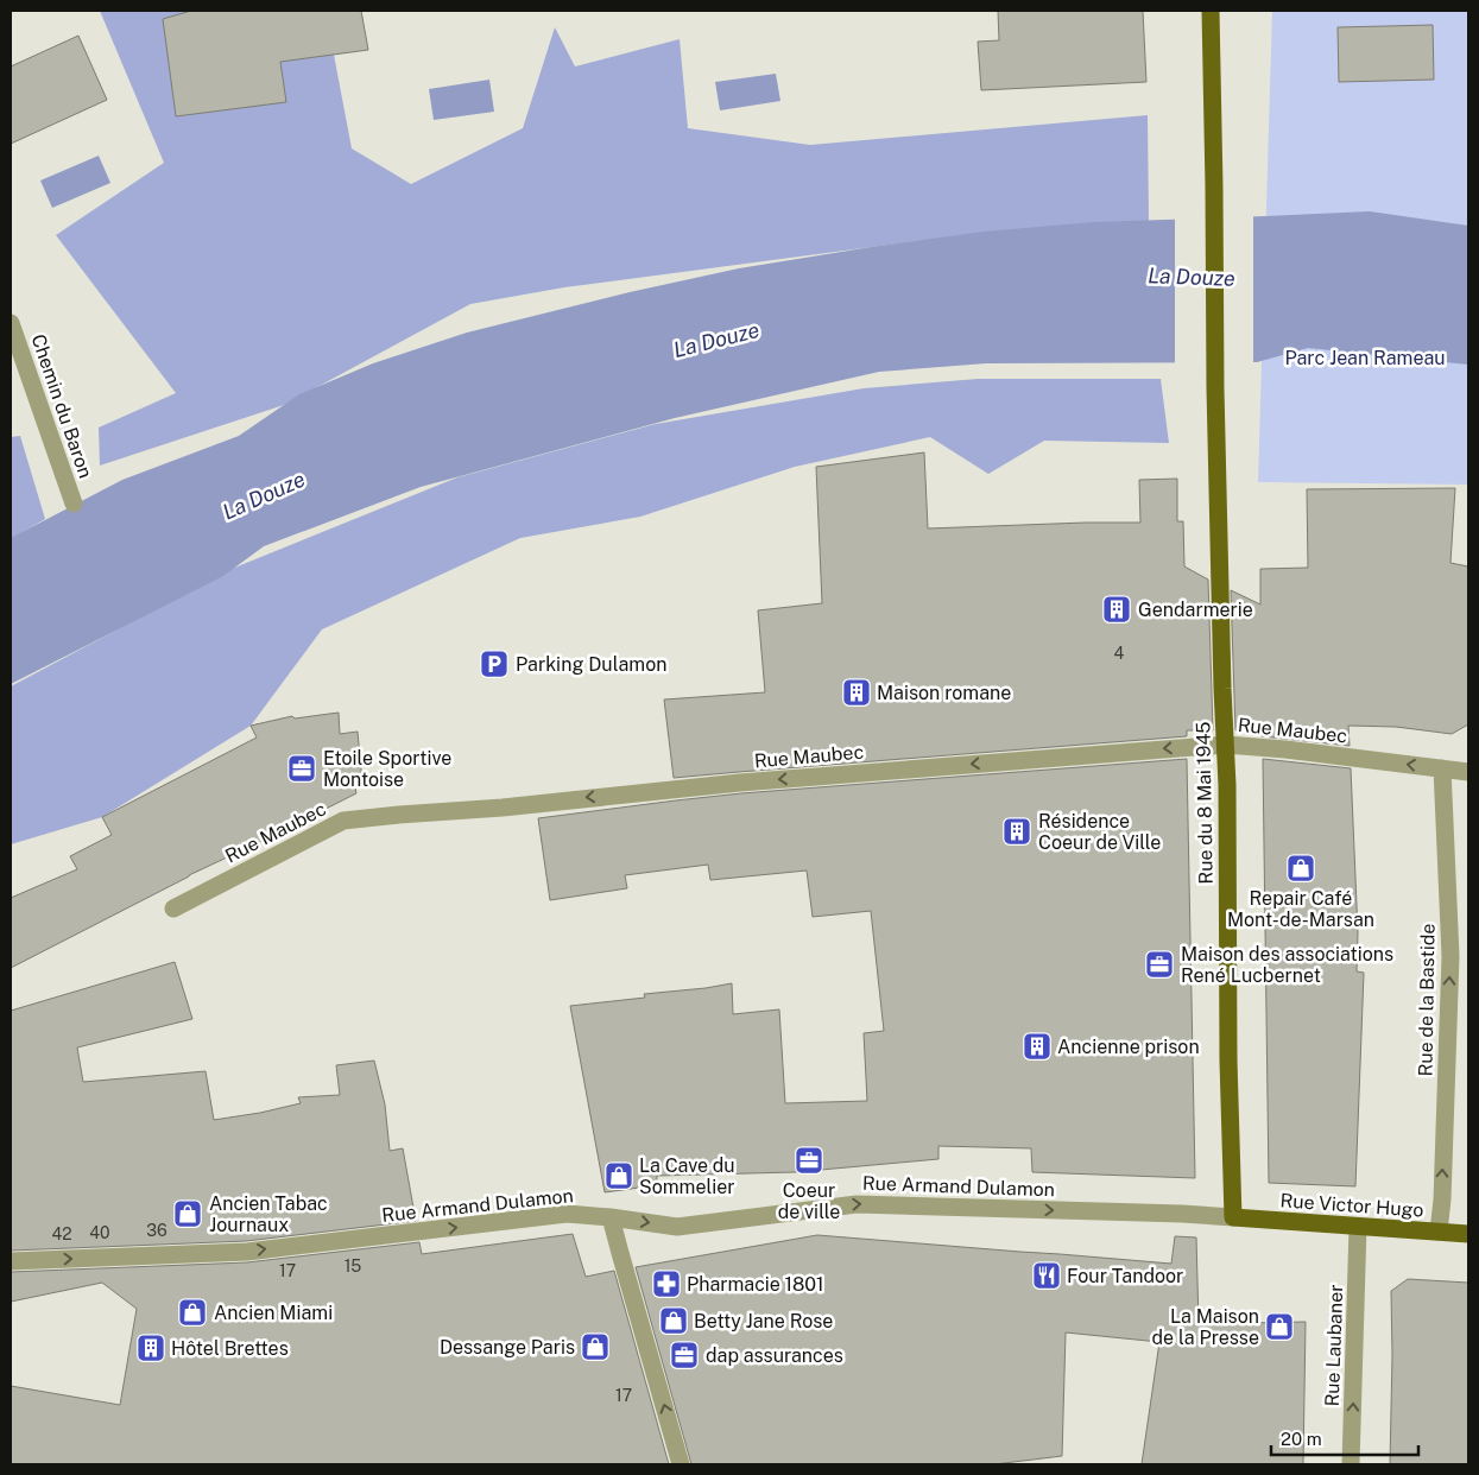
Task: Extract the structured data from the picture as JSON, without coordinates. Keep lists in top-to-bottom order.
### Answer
{
  "streets": {
    "main road": ["Rue du 8 Mai 1945", "Rue Victor Hugo"],
    "street": [
      "Chemin du Baron",
      "Rue Maubec",
      "Rue de la Bastide",
      "Rue Armand Dulamon",
      "Rue Laubaner"
    ]
  },
  "crossings": [
    ["Rue Maubec", "Rue du 8 Mai 1945"],
    ["Rue Maubec", "Rue de la Bastide"],
    ["Rue du 8 Mai 1945", "Rue Armand Dulamon"],
    ["Rue du 8 Mai 1945", "Rue Victor Hugo"],
    ["Rue de la Bastide", "Rue Victor Hugo"],
    ["Rue Armand Dulamon", "Rue Victor Hugo"],
    ["Rue Victor Hugo", "Rue Laubaner"]
  ],
  "one_way": [
    "Rue Maubec",
    "Rue de la Bastide",
    "Rue Armand Dulamon",
    "Rue Laubaner"
  ],
  "water": ["La Douze"],
  "parks": ["Parc Jean Rameau"],
  "places": {
    "building": [
      "Gendarmerie",
      "Maison romane",
      "Résidence Coeur de Ville",
      "Ancienne prison",
      "Hôtel Brettes"
    ],
    "parking": ["Parking Dulamon"],
    "office": [
      "Etoile Sportive Montoise",
      "Maison des associations René Lucbernet",
      "Coeur de ville",
      "dap assurances"
    ],
    "shop": [
      "Repair Café Mont-de-Marsan",
      "La Cave du Sommelier",
      "Ancien Tabac Journaux",
      "Ancien Miami",
      "Betty Jane Rose",
      "La Maison de la Presse",
      "Dessange Paris"
    ],
    "restaurant": ["Four Tandoor"],
    "pharmacy": ["Pharmacie 1801"]
  },
  "house_numbers": [
    "4",
    "36",
    "40",
    "42",
    "15",
    "17",
    "17"
  ],
  "scale_bar": "20 m"
}
